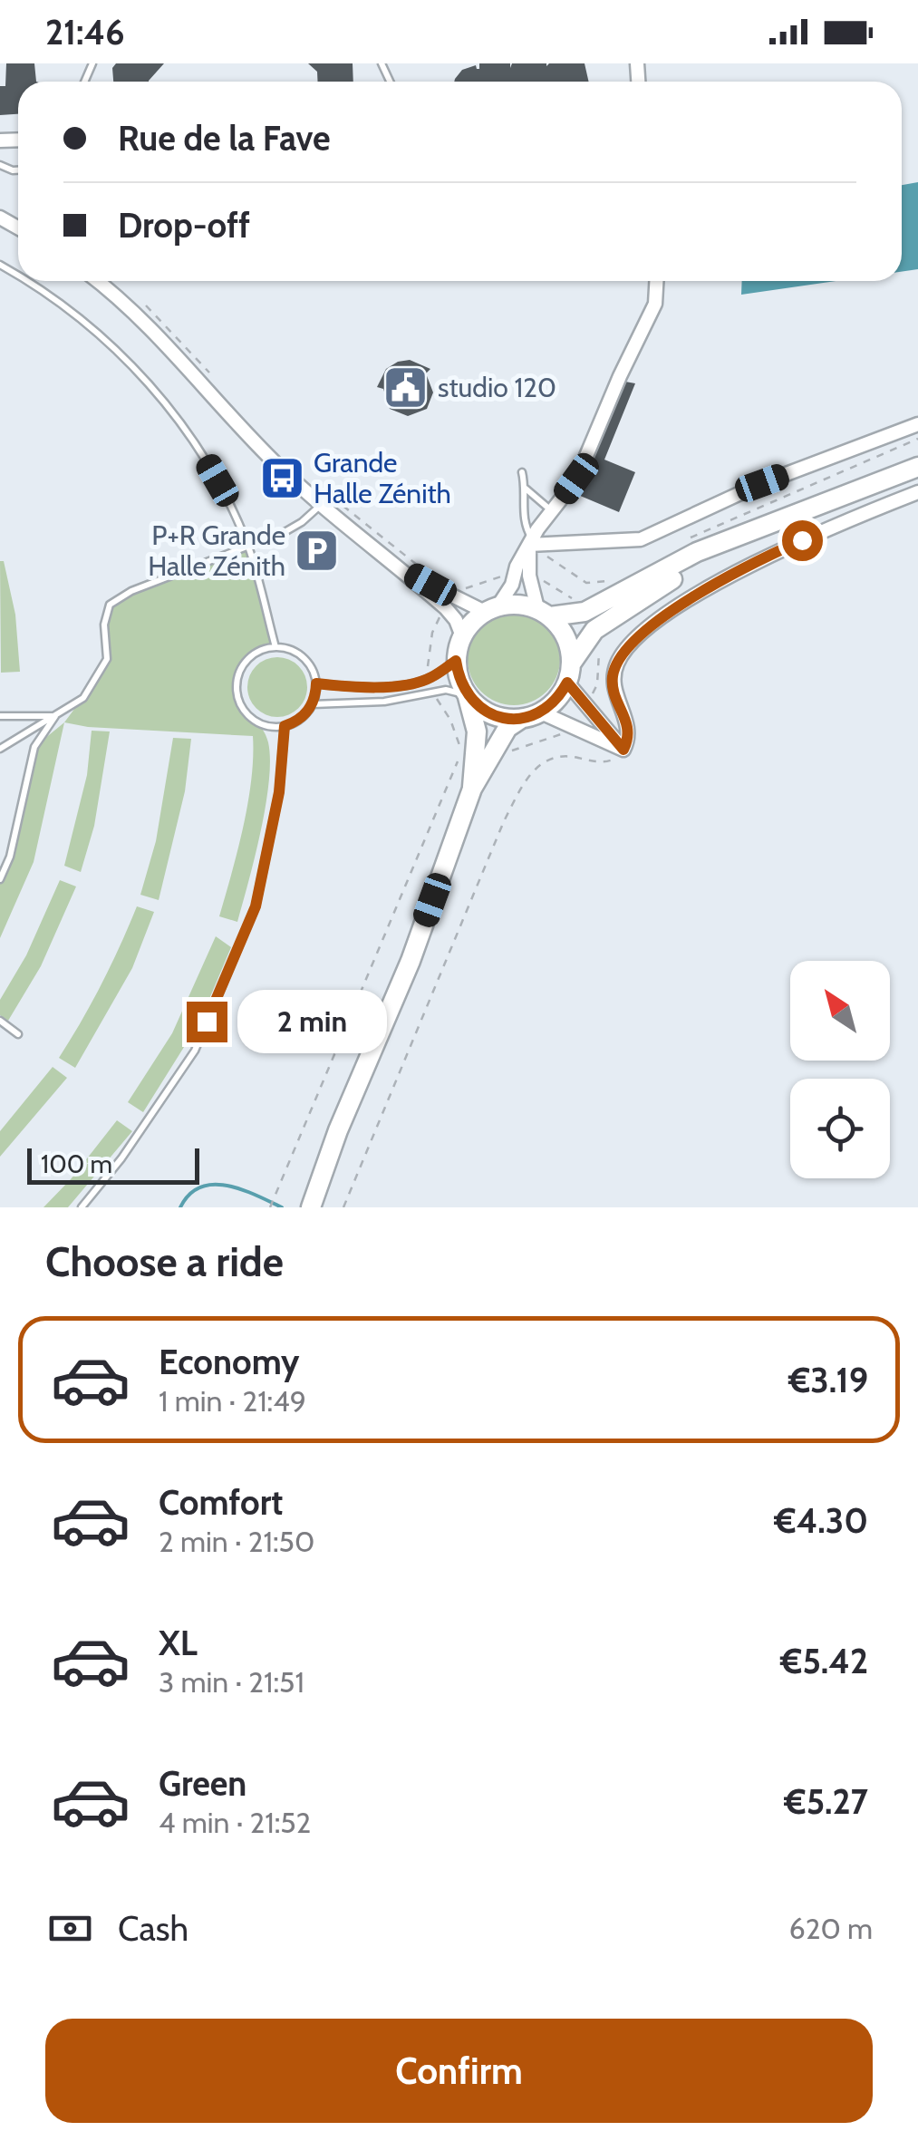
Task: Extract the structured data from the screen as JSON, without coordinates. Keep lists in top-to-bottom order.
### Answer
{
  "places": {
    "public building": ["studio 120"],
    "bus stop": ["Grande Halle Zénith"],
    "parking": ["P+R Grande Halle Zénith"]
  },
  "scale_bar": "100 m",
  "north": "top left",
  "page": {
    "status": "21:46",
    "banner": ["Rue de la Fave", "Drop-off"],
    "bubble": "2 min",
    "scale": "100 m",
    "heading": "Choose a ride",
    "list": [
      {
        "name": "Economy",
        "note": "1 min · 21:49",
        "value": "€3.19"
      },
      {
        "name": "Comfort",
        "note": "2 min · 21:50",
        "value": "€4.30"
      },
      {
        "name": "XL",
        "note": "3 min · 21:51",
        "value": "€5.42"
      },
      {
        "name": "Green",
        "note": "4 min · 21:52",
        "value": "€5.27"
      }
    ],
    "pay": ["Cash", "620 m"],
    "buttons": "Confirm"
  }
}
